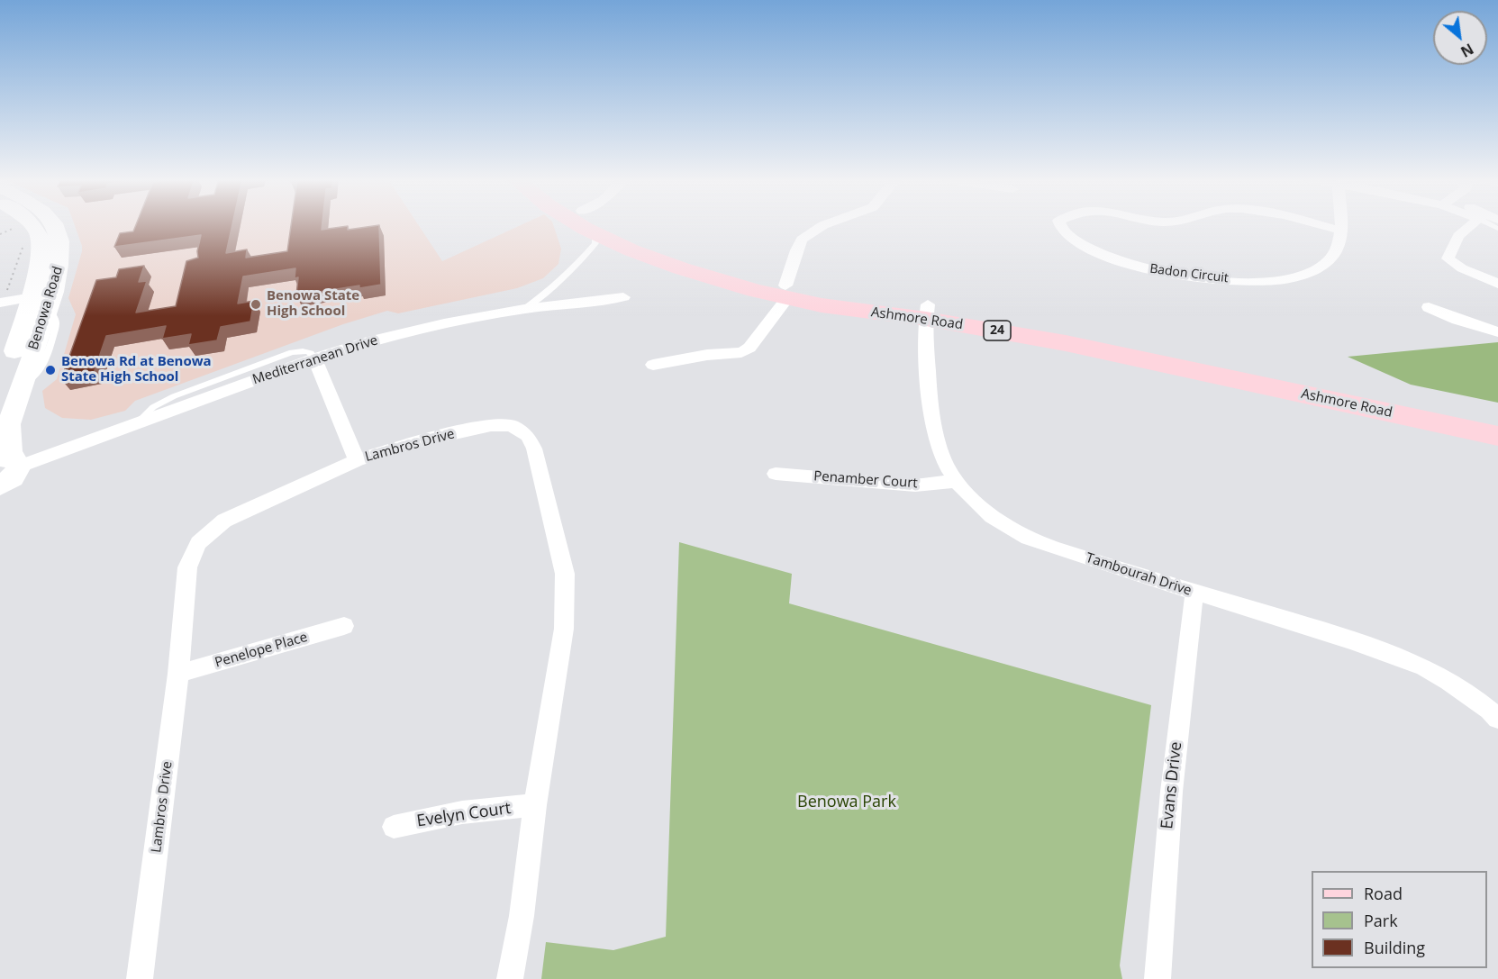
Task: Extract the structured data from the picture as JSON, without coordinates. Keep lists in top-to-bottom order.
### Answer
{
  "streets": {
    "main road": ["Benowa Road", "Ashmore Road", "24"],
    "street": [
      "Badon Circuit",
      "Mediterranean Drive",
      "Lambros Drive",
      "Penamber Court",
      "Tambourah Drive",
      "Penelope Place",
      "Evans Drive",
      "Evelyn Court"
    ]
  },
  "crossings": [
    ["Benowa Road", "Mediterranean Drive"],
    ["Ashmore Road", "Tambourah Drive"],
    ["Lambros Drive", "Penelope Place"],
    ["Lambros Drive", "Evelyn Court"],
    ["Penamber Court", "Tambourah Drive"],
    ["Tambourah Drive", "Evans Drive"]
  ],
  "parks": ["Benowa Park"],
  "places": ["Benowa State High School", "Benowa Rd at Benowa State High School"],
  "legend": ["Road", "Park", "Building"],
  "north": "bottom right"
}
